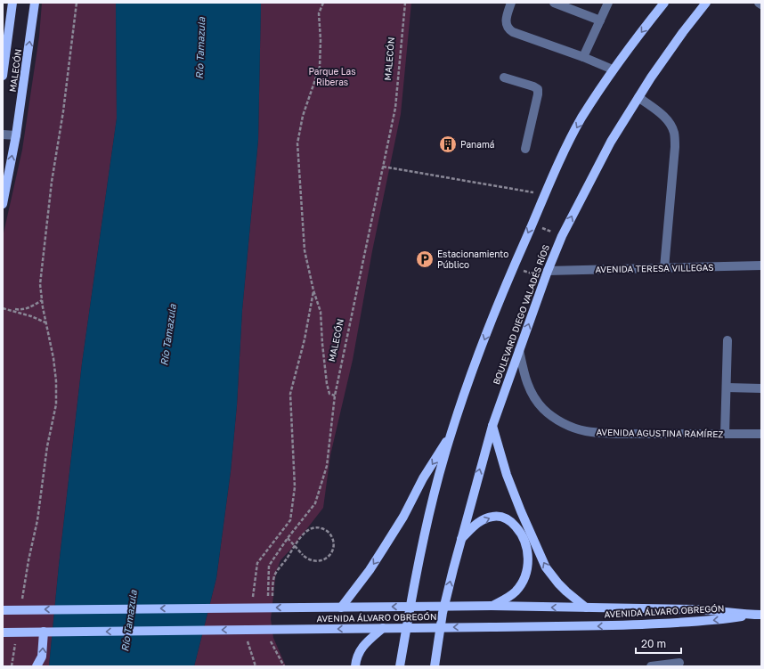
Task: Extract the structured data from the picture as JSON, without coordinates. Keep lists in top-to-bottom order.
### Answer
{
  "streets": {
    "main road": ["MALECÓN", "BOULEVARD DIEGO VALADÉS RÍOS", "AVENIDA ÁLVARO OBREGÓN"],
    "street": ["AVENIDA TERESA VILLEGAS", "AVENIDA AGUSTINA RAMÍREZ"]
  },
  "crossings": [
    ["MALECÓN", "AVENIDA ÁLVARO OBREGÓN"],
    ["AVENIDA TERESA VILLEGAS", "BOULEVARD DIEGO VALADÉS RÍOS"],
    ["BOULEVARD DIEGO VALADÉS RÍOS", "AVENIDA AGUSTINA RAMÍREZ"]
  ],
  "one_way": ["AVENIDA ÁLVARO OBREGÓN"],
  "water": ["Río Tamazula"],
  "parks": ["Parque Las Riberas"],
  "places": {
    "building": ["Panamá"],
    "parking": ["Estacionamiento Público"]
  },
  "scale_bar": "20 m"
}
